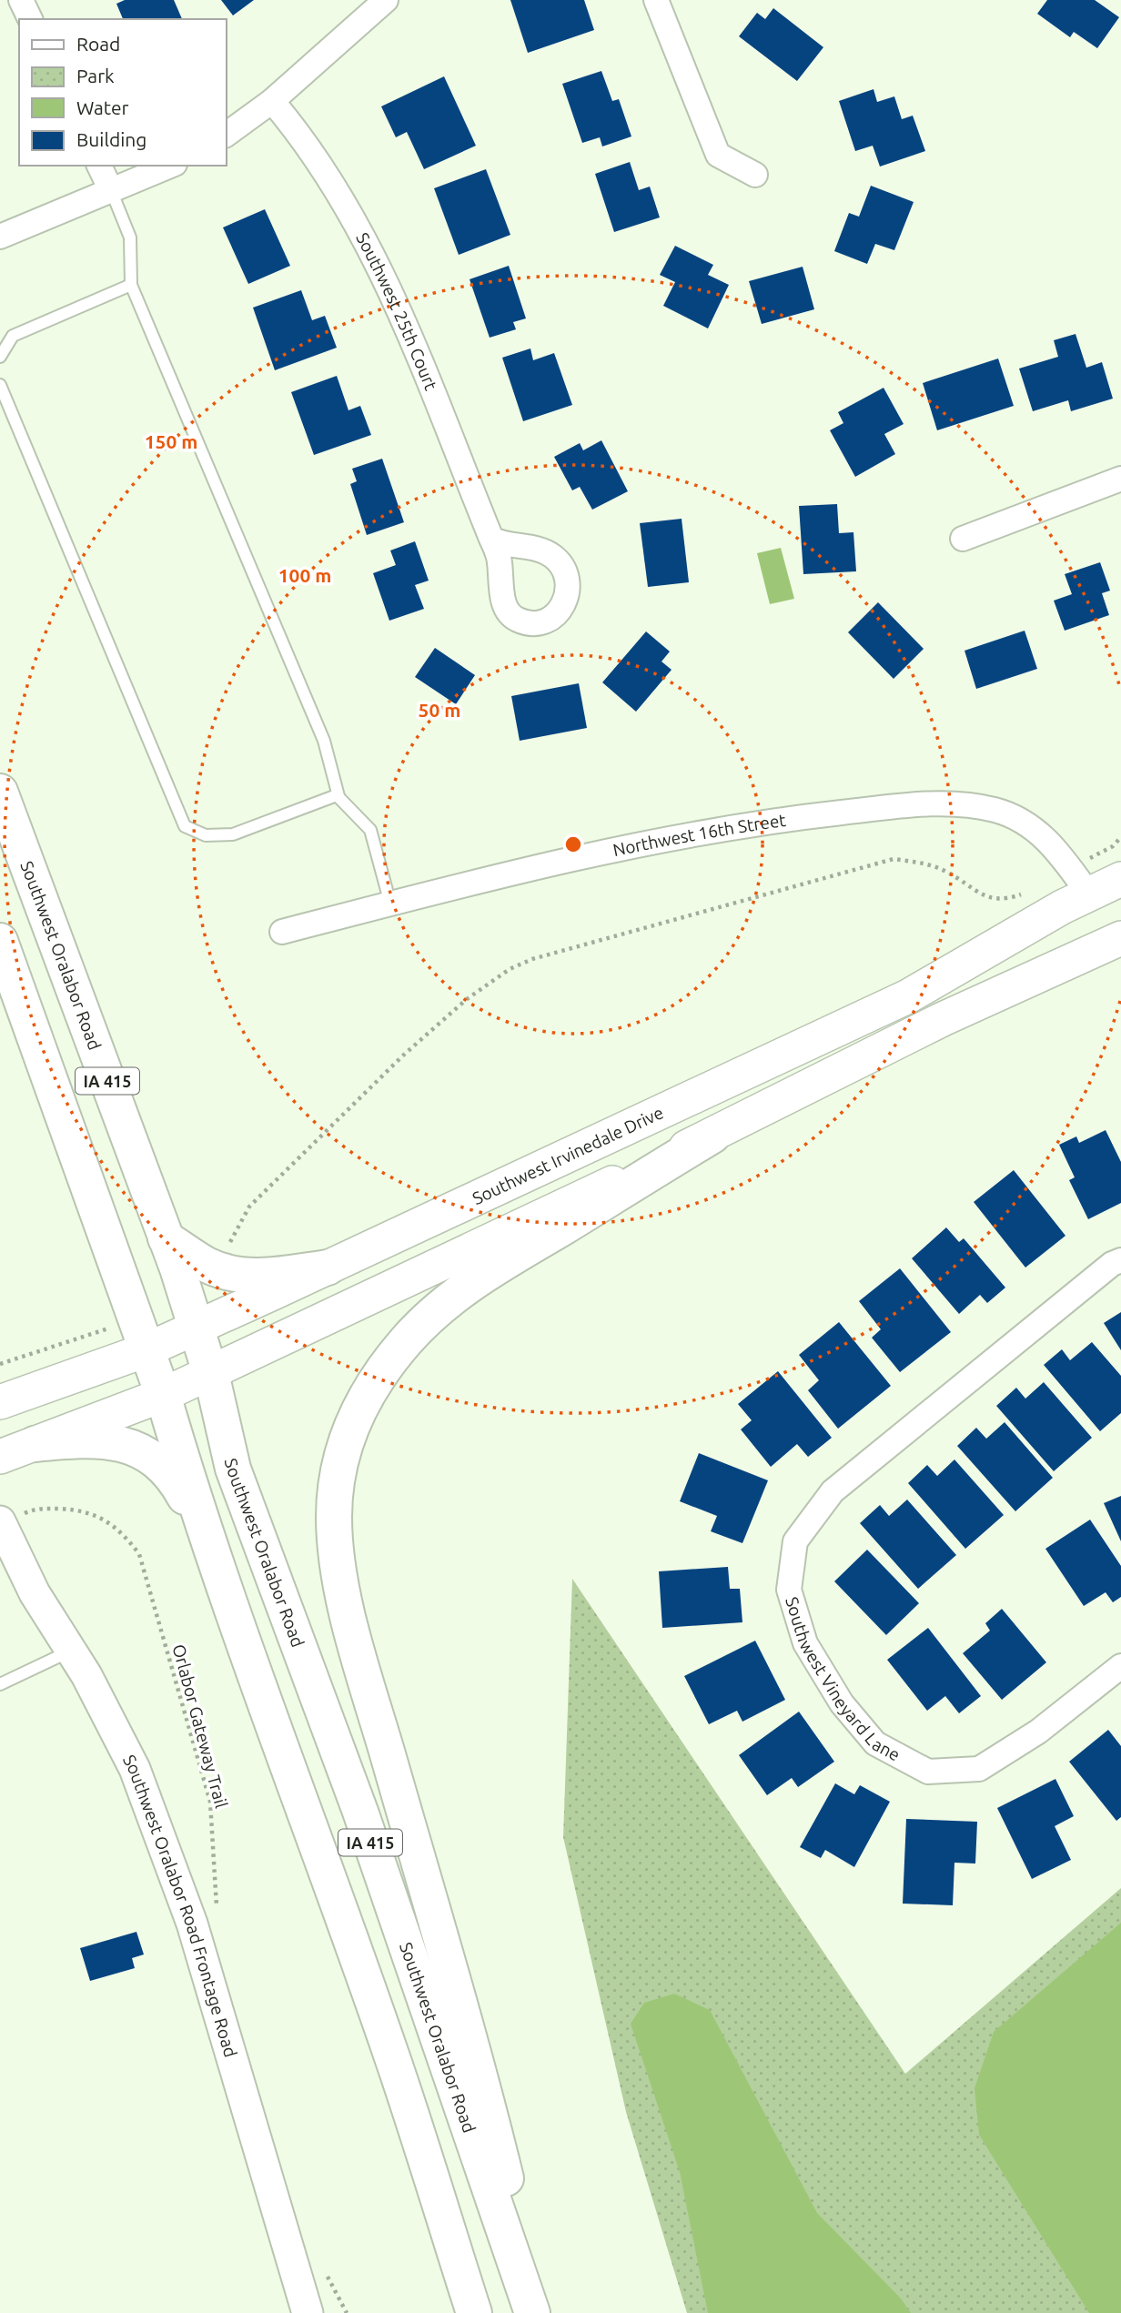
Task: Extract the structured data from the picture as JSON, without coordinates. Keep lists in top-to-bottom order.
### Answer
{
  "streets": {
    "main road": ["Southwest Oralabor Road", "IA 415", "Southwest Irvinedale Drive"],
    "street": [
      "Southwest 25th Court",
      "Northwest 16th Street",
      "Southwest Vineyard Lane",
      "Southwest Oralabor Road Frontage Road"
    ],
    "path": ["Orlabor Gateway Trail"]
  },
  "crossings": [
    ["Northwest 16th Street", "Southwest Irvinedale Drive"],
    ["Southwest Oralabor Road", "Southwest Irvinedale Drive"],
    ["IA 415", "Southwest Irvinedale Drive"],
    ["Orlabor Gateway Trail", "Southwest Oralabor Road Frontage Road"]
  ],
  "legend": [
    "Road",
    "Park",
    "Water",
    "Building"
  ],
  "rings": ["150 m", "100 m", "50 m"]
}
